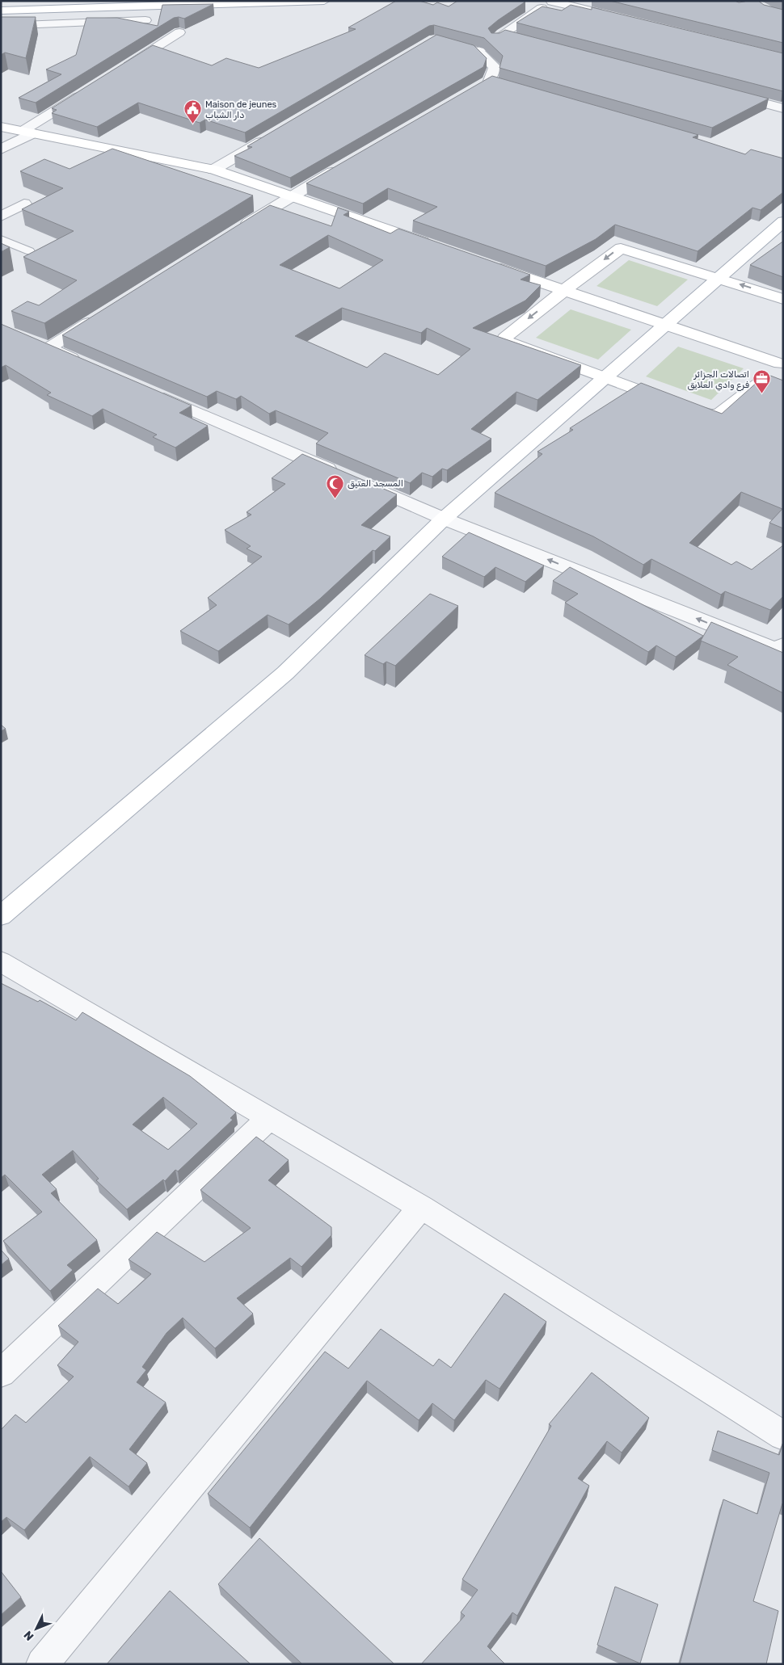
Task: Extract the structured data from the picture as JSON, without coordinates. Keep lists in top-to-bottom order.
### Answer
{
  "places": {
    "public building": ["Maison de jeunes دار الشباب"],
    "office": ["اتصالات الجزائر فرع وادي العلايق"],
    "mosque": ["المسجد العتيق"]
  },
  "north": "bottom left"
}
